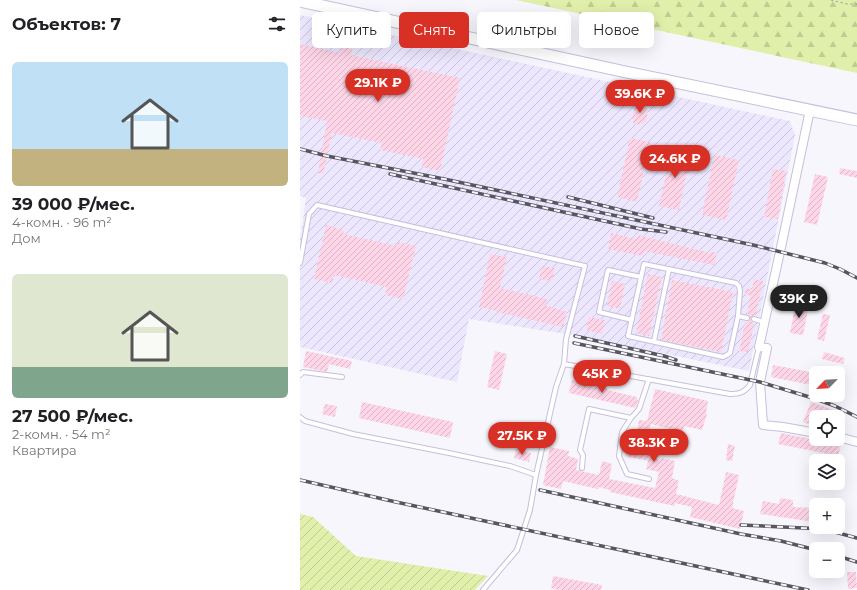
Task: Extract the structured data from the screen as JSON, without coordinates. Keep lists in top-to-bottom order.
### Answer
{
  "north": "bottom left",
  "page": {
    "heading": "Объектов: 7",
    "chip": [
      "Купить",
      "Снять",
      "Фильтры",
      "Новое"
    ],
    "list": [
      {
        "name": "39 000 ₽/мес.",
        "note": "4-комн. · 96 m² · Дом"
      },
      {
        "name": "27 500 ₽/мес.",
        "note": "2-комн. · 54 m² · Квартира"
      }
    ],
    "price": [
      "29.1K ₽",
      "39.6K ₽",
      "24.6K ₽",
      "39K ₽",
      "45K ₽",
      "27.5K ₽",
      "38.3K ₽"
    ],
    "map_buttons": ["+", "−"]
  }
}
